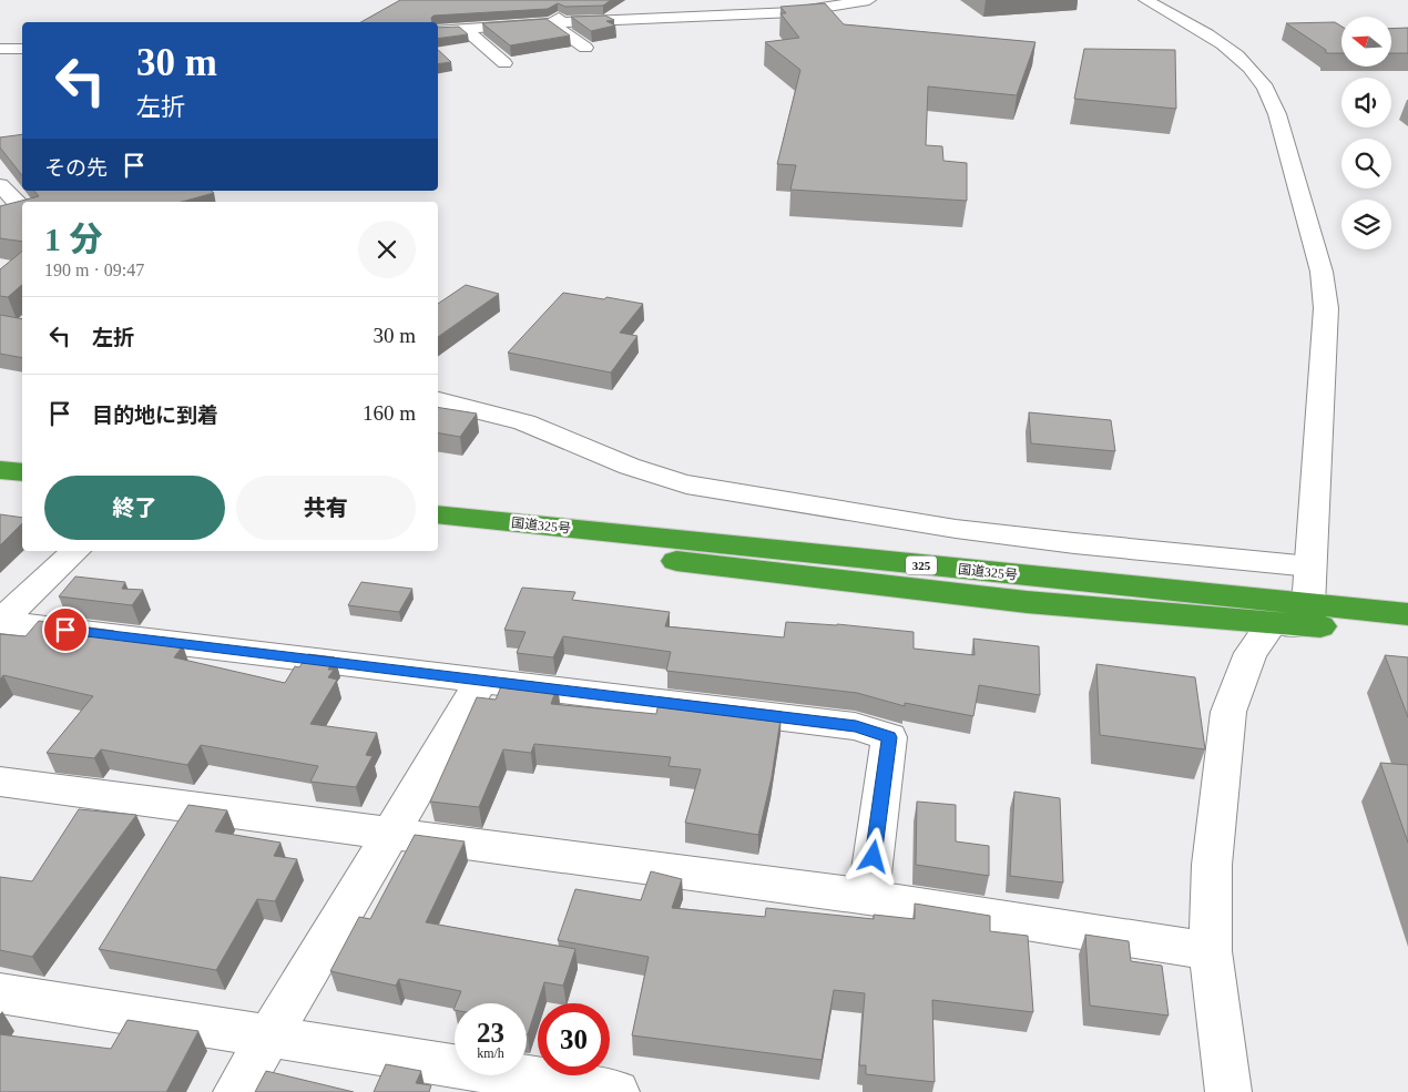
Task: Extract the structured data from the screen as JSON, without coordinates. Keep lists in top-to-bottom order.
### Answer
{
  "streets": {
    "highway": ["国道325号", "325"]
  },
  "north": "left",
  "page": {
    "turn": ["30 m", "左折"],
    "then": "その先",
    "heading": ["1 分", "190 m · 09:47"],
    "list": [
      {
        "name": "左折",
        "value": "30 m"
      },
      {
        "name": "目的地に到着",
        "value": "160 m"
      }
    ],
    "buttons": ["終了", "共有"],
    "speed": "23 km/h",
    "limit": "30"
  }
}
